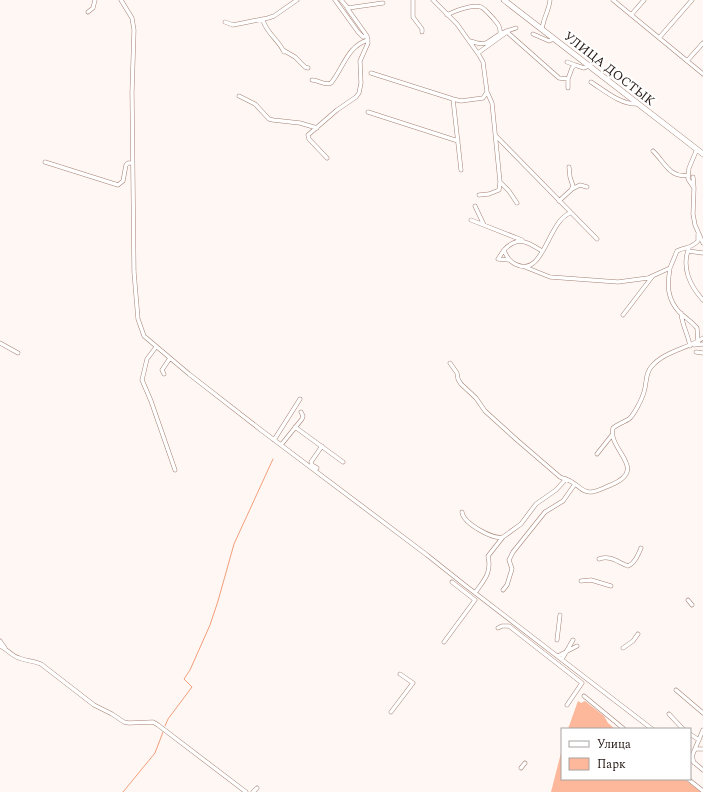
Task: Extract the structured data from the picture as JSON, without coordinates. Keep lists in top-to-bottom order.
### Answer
{
  "streets": {
    "main road": ["УЛИЦА ДОСТЫК"]
  },
  "legend": ["Улица", "Парк"]
}
